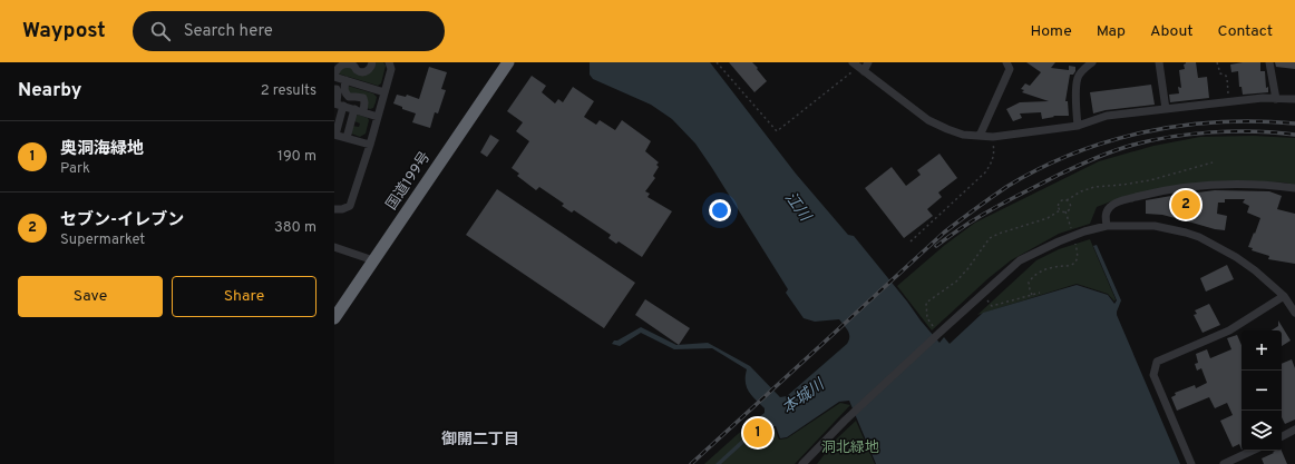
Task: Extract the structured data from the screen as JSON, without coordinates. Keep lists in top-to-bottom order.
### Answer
{
  "streets": {
    "highway": ["国道199号"]
  },
  "districts": ["御開二丁目"],
  "water": ["江川", "本城川"],
  "parks": ["洞北緑地"],
  "page": {
    "header": "Waypost",
    "search": "Search here",
    "nav": [
      "Home",
      "Map",
      "About",
      "Contact"
    ],
    "heading": ["Nearby", "2 results"],
    "list": [
      {
        "mark": "1",
        "name": "奥洞海緑地",
        "note": "Park",
        "value": "190 m"
      },
      {
        "mark": "2",
        "name": "セブン-イレブン",
        "note": "Supermarket",
        "value": "380 m"
      }
    ],
    "pins": ["2", "1"],
    "buttons": ["Save", "Share"],
    "map_buttons": ["+", "−"]
  }
}
